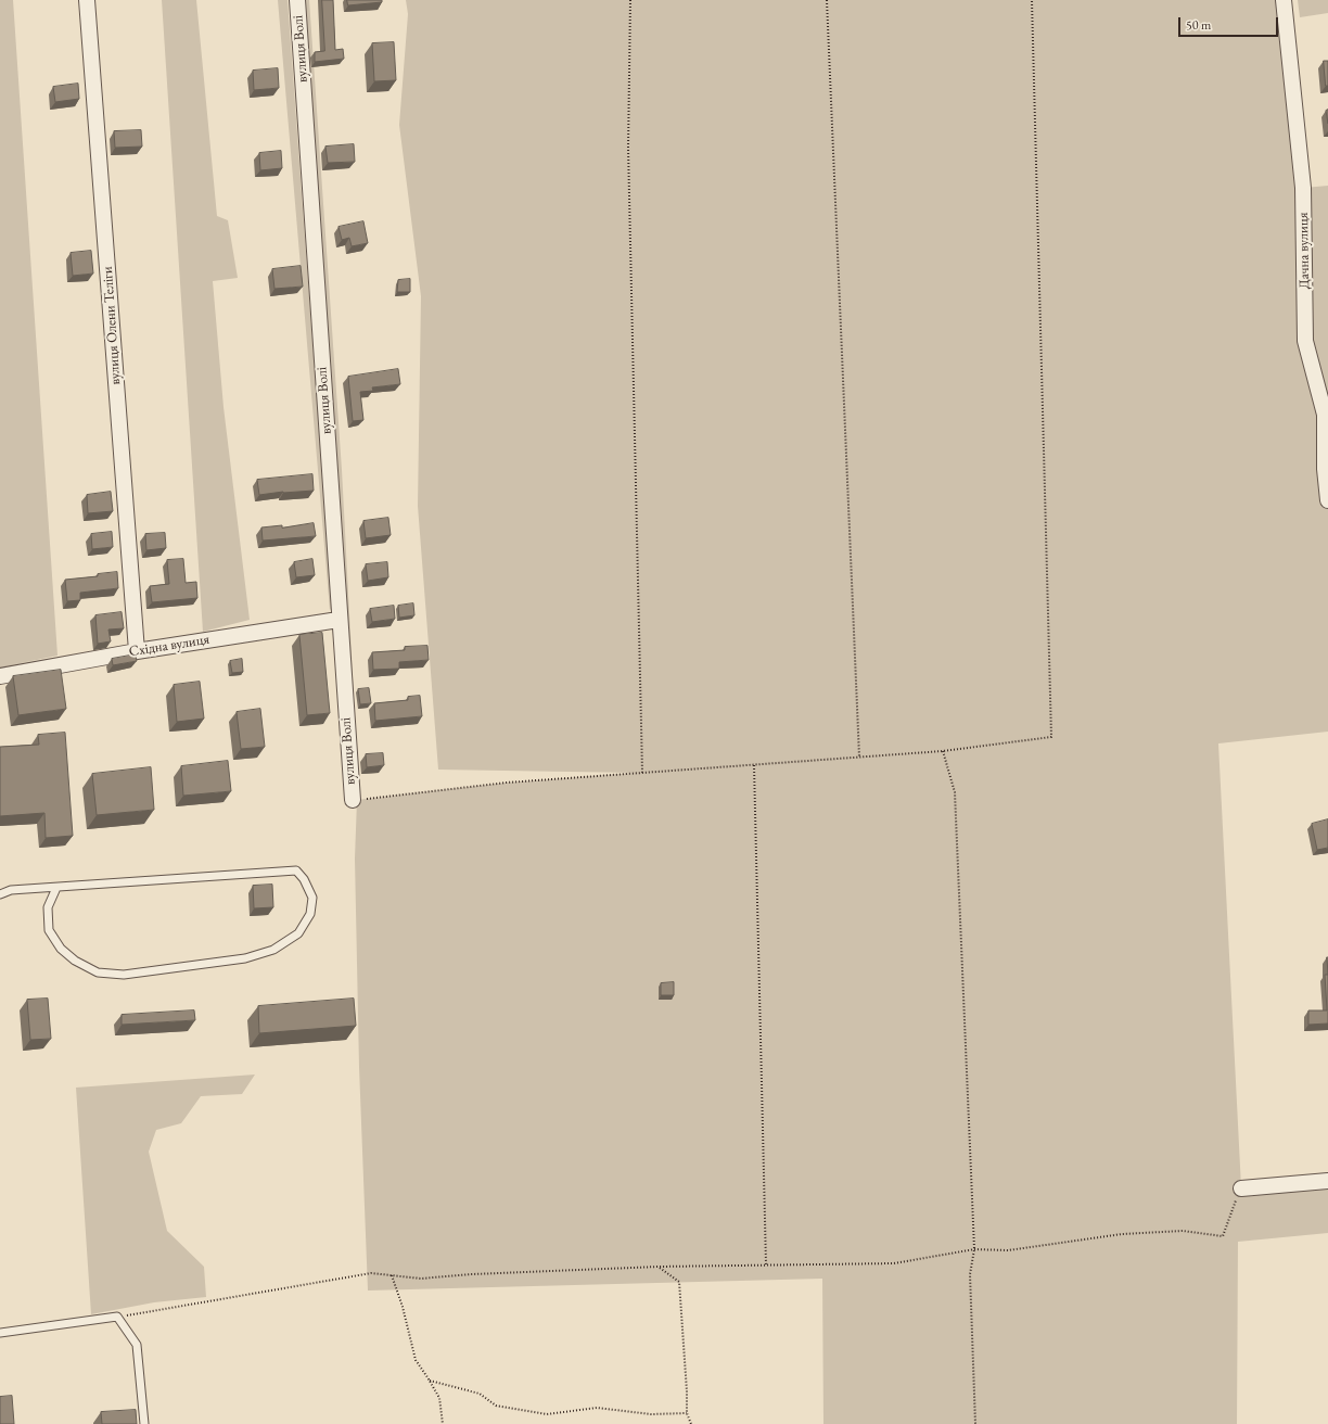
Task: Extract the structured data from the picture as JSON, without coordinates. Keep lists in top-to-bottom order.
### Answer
{
  "streets": {
    "street": [
      "вулиця Волі",
      "Дачна вулиця",
      "вулиця Олени Теліги",
      "Східна вулиця"
    ]
  },
  "crossings": [
    ["вулиця Волі", "Східна вулиця"],
    ["вулиця Олени Теліги", "Східна вулиця"]
  ],
  "scale_bar": "50 m"
}
